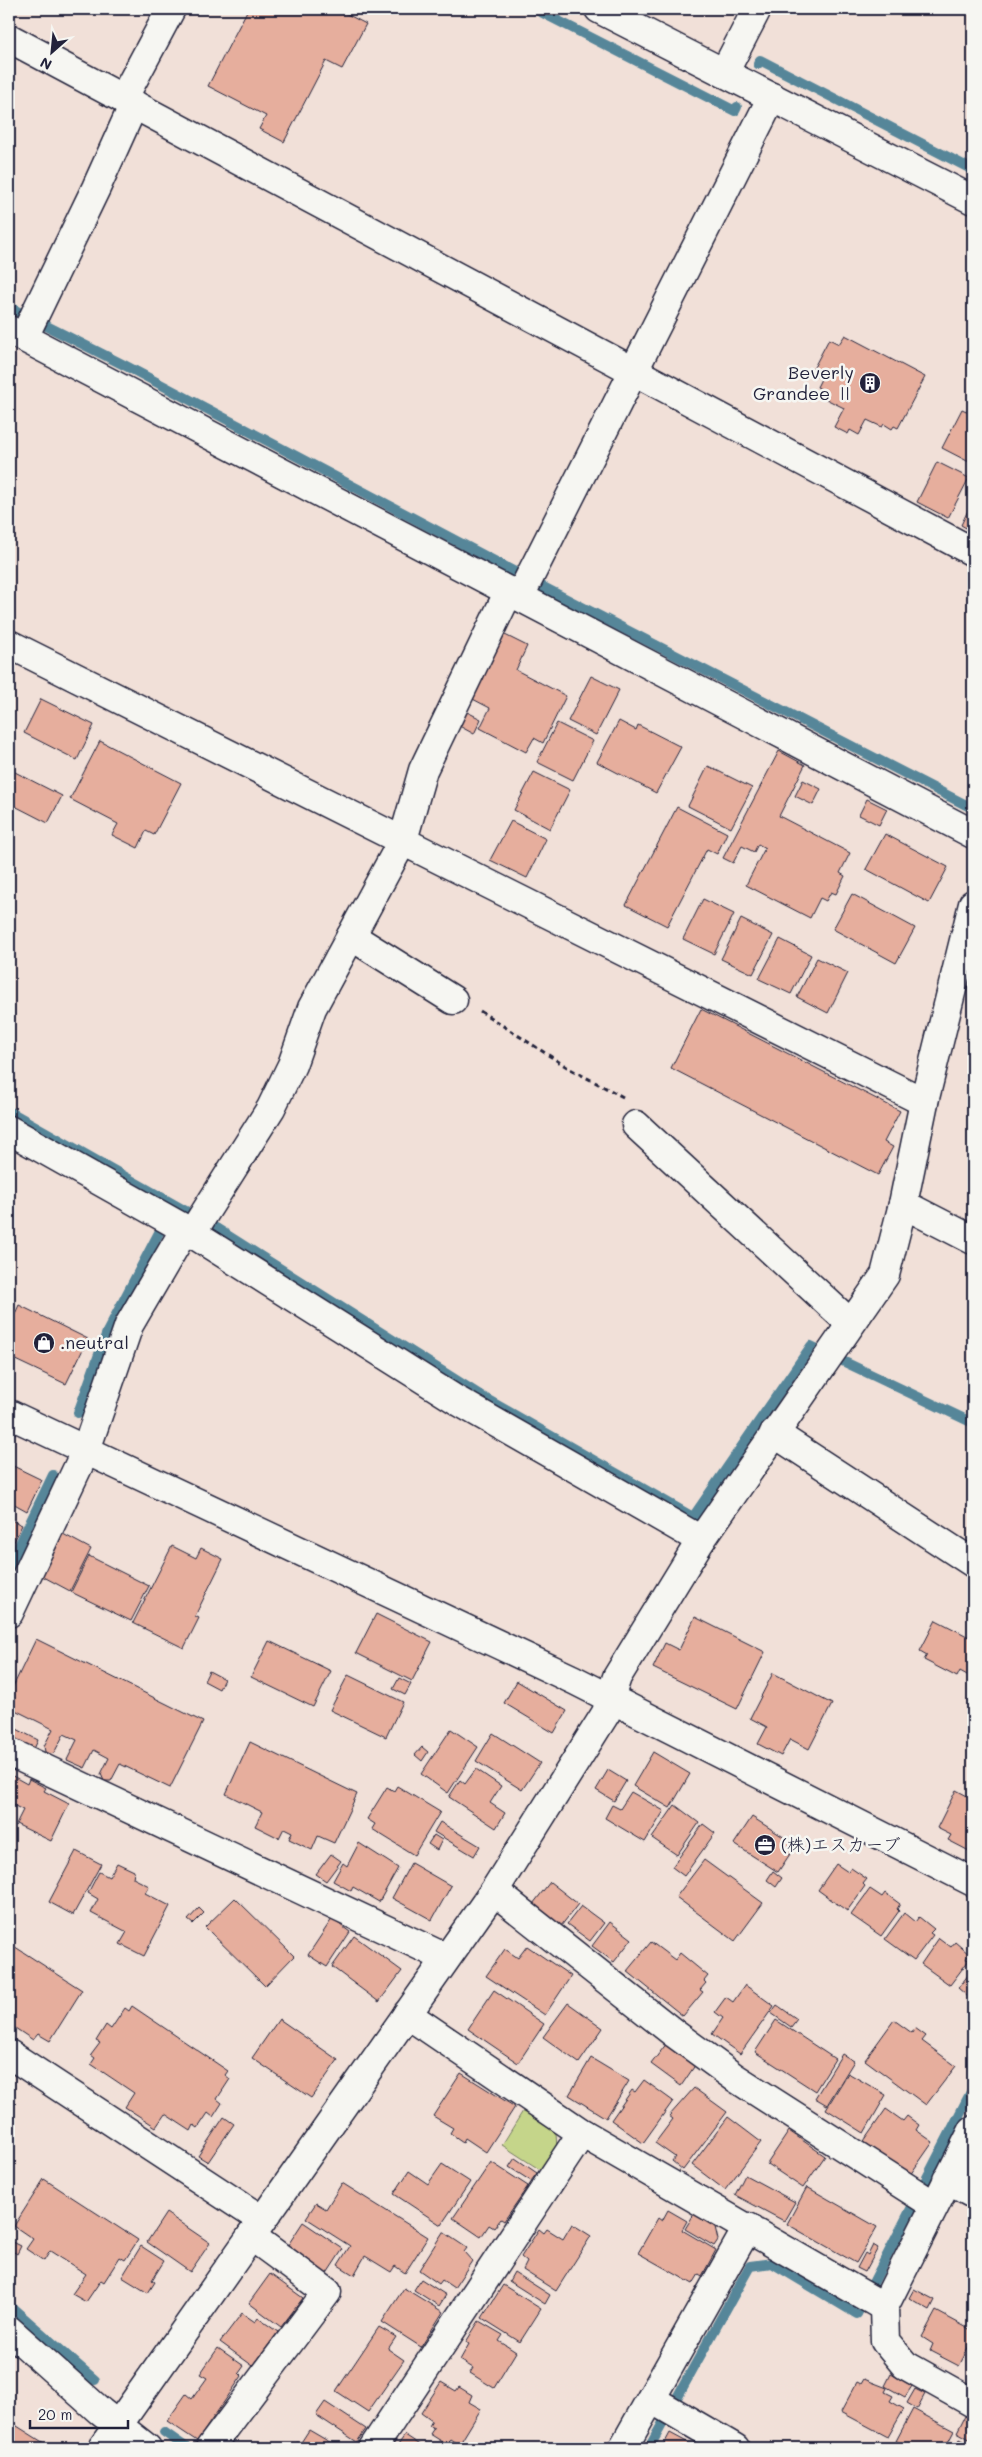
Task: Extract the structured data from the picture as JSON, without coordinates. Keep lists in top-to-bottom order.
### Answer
{
  "places": {
    "building": ["Beverly Grandee Ⅱ"],
    "shop": [".neutral"],
    "office": ["(株)エスカーブ"]
  },
  "scale_bar": "20 m",
  "north": "bottom left"
}
